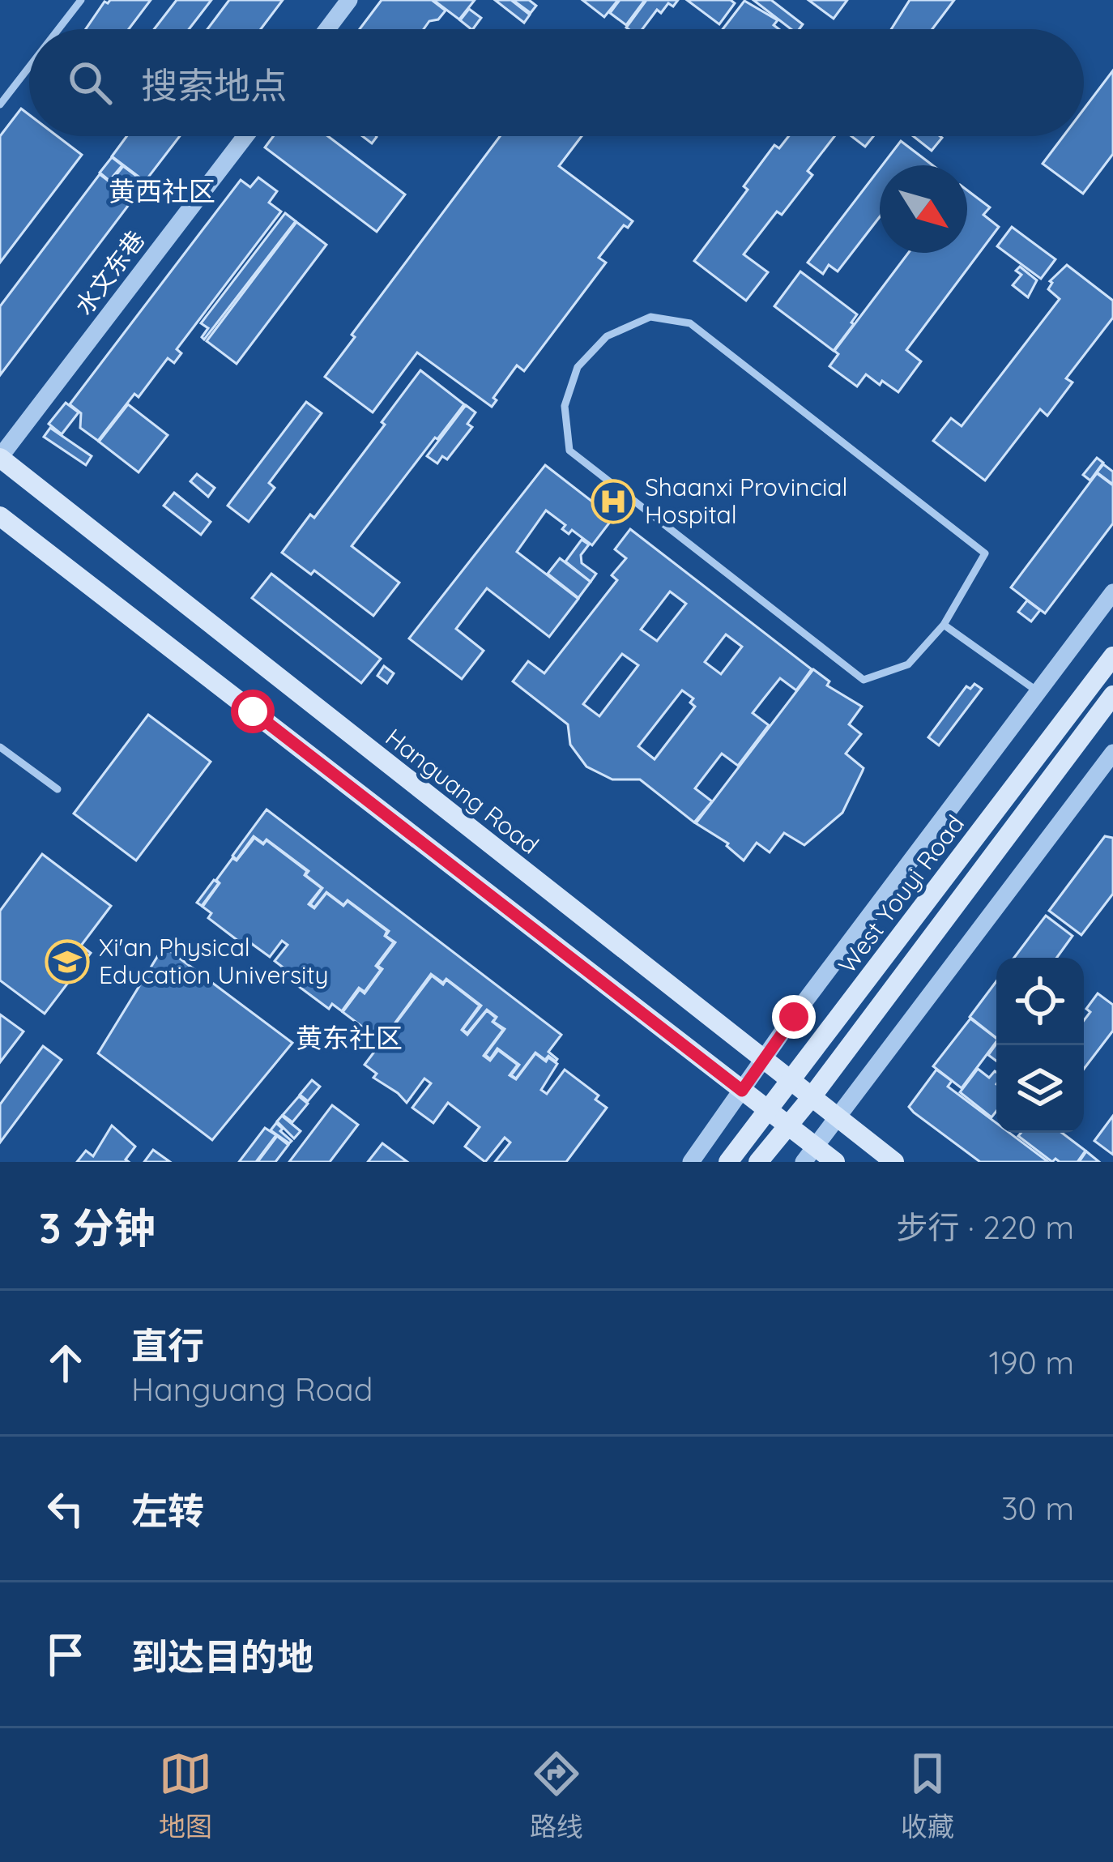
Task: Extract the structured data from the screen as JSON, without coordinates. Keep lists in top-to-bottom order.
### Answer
{
  "streets": {
    "main road": ["Hanguang Road", "West Youyi Road"],
    "street": ["水文东巷"]
  },
  "crossings": [
    ["水文东巷", "Hanguang Road"],
    ["Hanguang Road", "West Youyi Road"]
  ],
  "districts": ["黄西社区", "黄东社区"],
  "places": {
    "hospital": ["Shaanxi Provincial Hospital"],
    "school or university": ["Xi'an Physical Education University"]
  },
  "north": "bottom right",
  "page": {
    "search": "搜索地点",
    "heading": ["3 分钟", "步行 · 220 m"],
    "list": [
      ["直行", "Hanguang Road", "190 m"],
      ["左转", "30 m"],
      "到达目的地"
    ],
    "nav": ["地图", "路线", "收藏"]
  }
}
